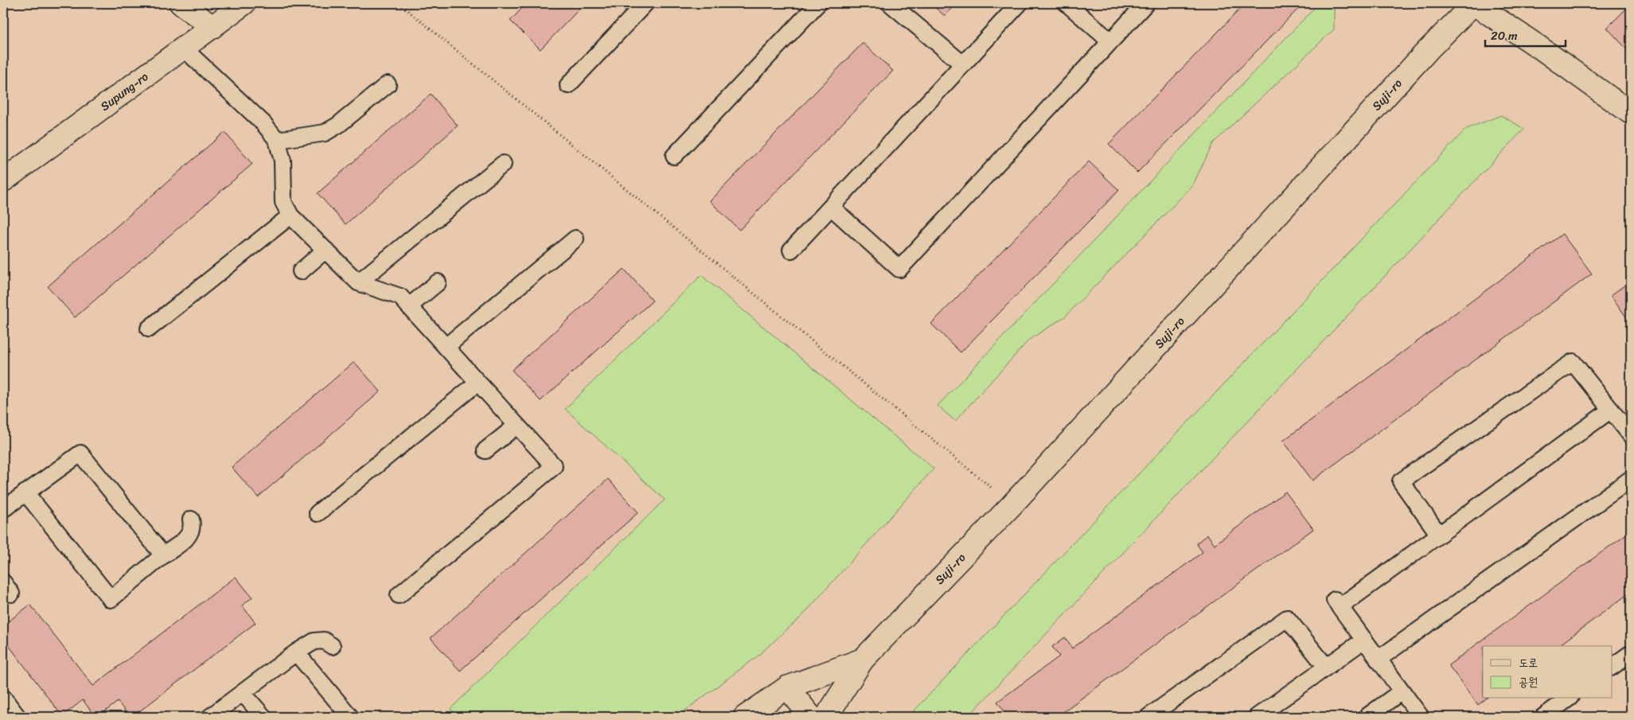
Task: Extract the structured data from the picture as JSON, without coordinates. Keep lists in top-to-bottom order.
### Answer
{
  "streets": {
    "main road": ["Supung-ro", "Suji-ro"]
  },
  "legend": ["도로", "공원"],
  "scale_bar": "20 m"
}
